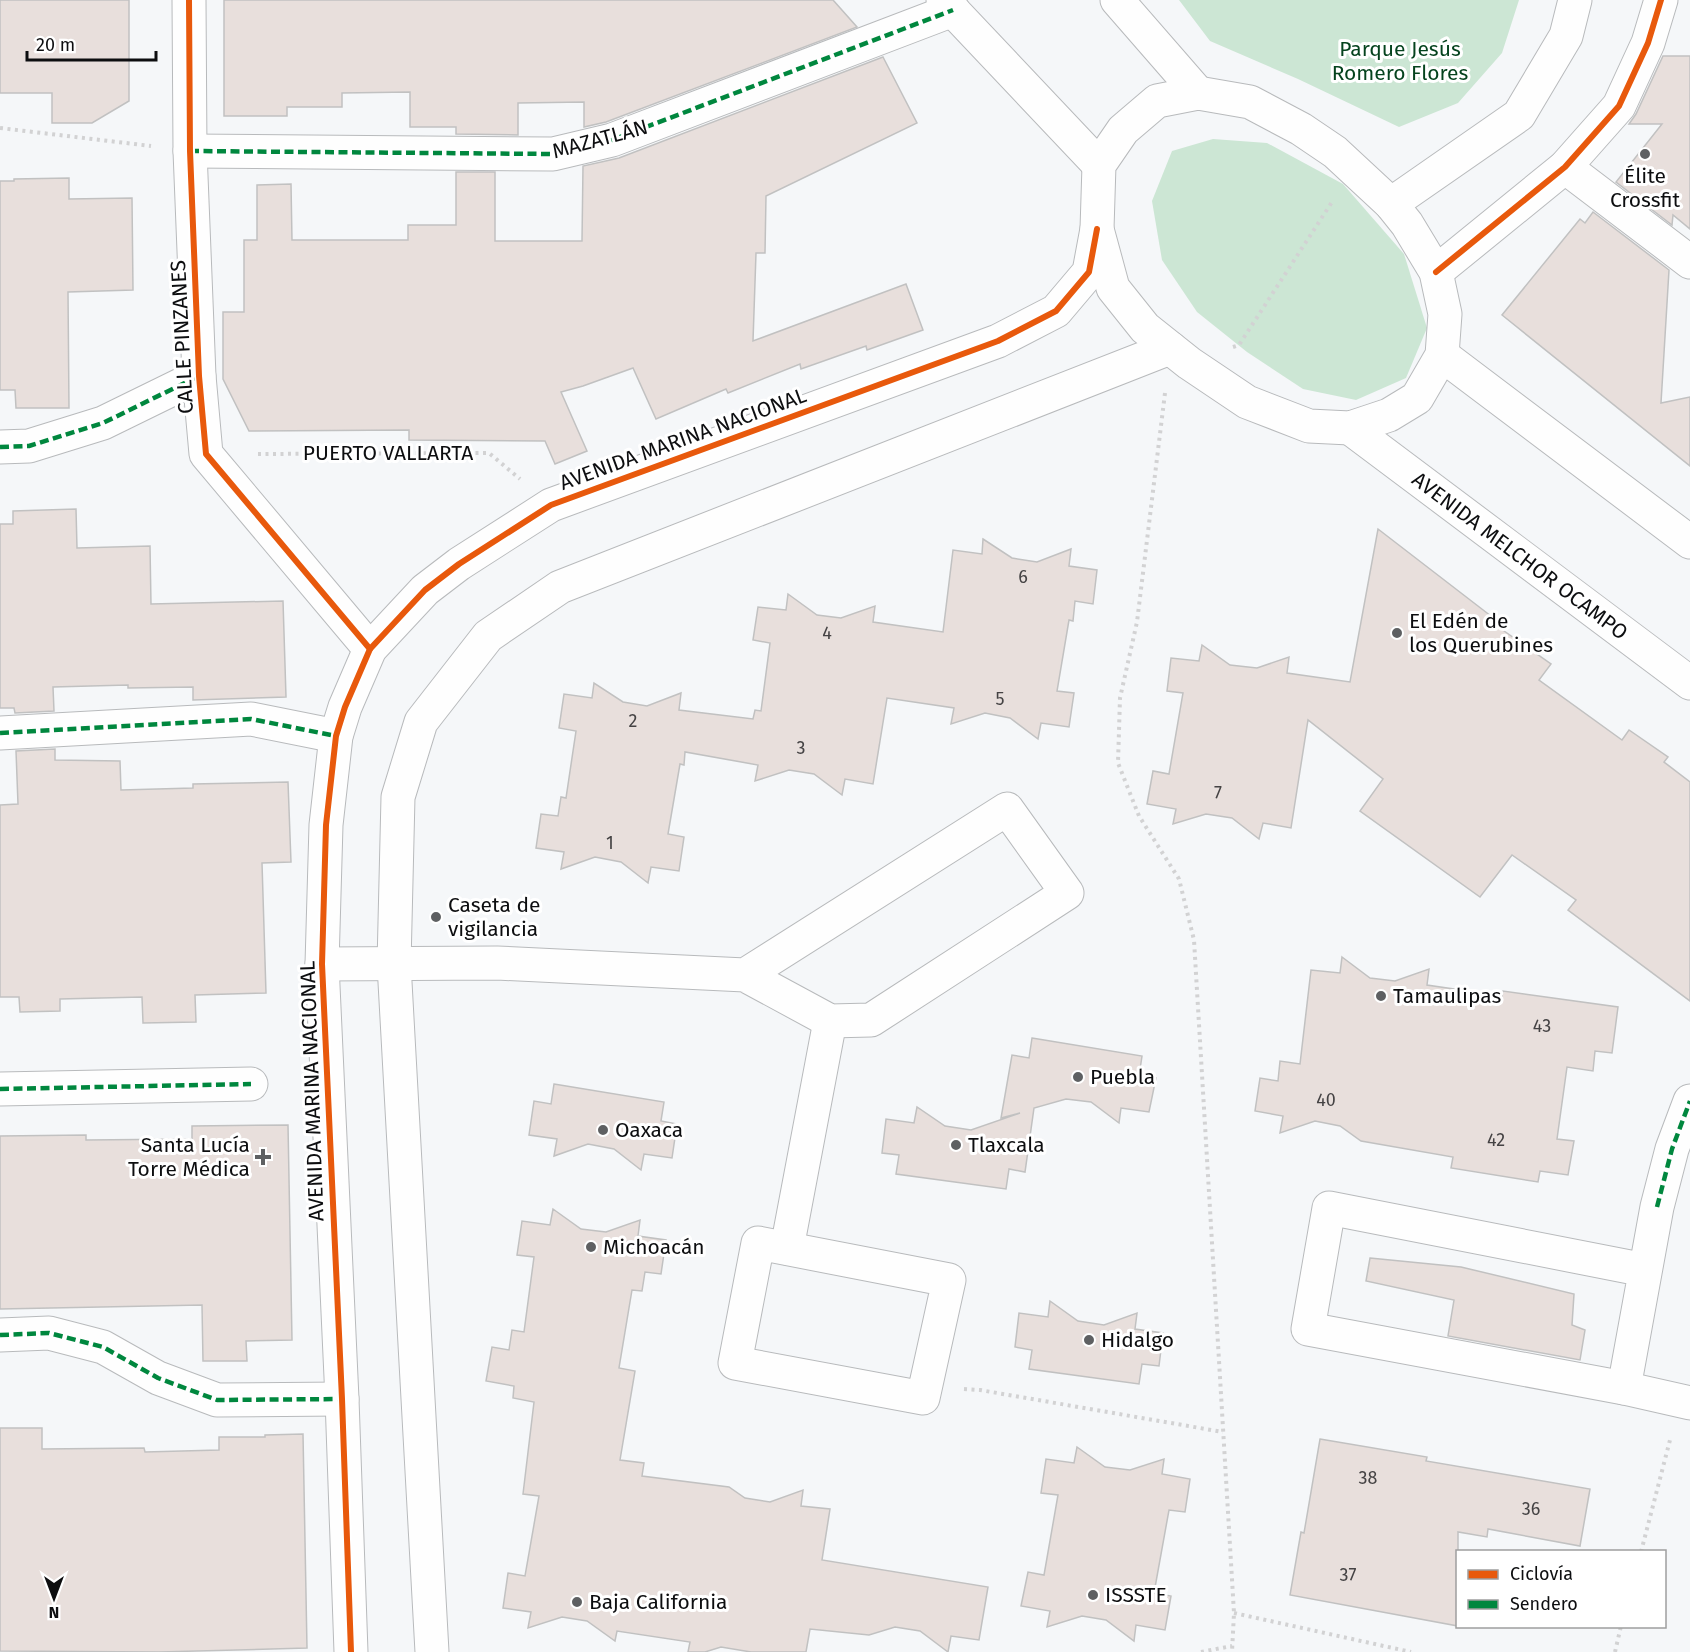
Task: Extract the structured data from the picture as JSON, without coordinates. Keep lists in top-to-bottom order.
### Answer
{
  "streets": {
    "street": [
      "MAZATLÁN",
      "CALLE PINZANES",
      "AVENIDA MARINA NACIONAL",
      "AVENIDA MELCHOR OCAMPO"
    ],
    "path": ["PUERTO VALLARTA"]
  },
  "crossings": [
    ["MAZATLÁN", "CALLE PINZANES"],
    ["CALLE PINZANES", "PUERTO VALLARTA"],
    ["AVENIDA MARINA NACIONAL", "PUERTO VALLARTA"]
  ],
  "parks": ["Parque Jesús Romero Flores"],
  "places": {
    "other": [
      "Élite Crossfit",
      "El Edén de los Querubines",
      "Caseta de vigilancia",
      "Tamaulipas",
      "Puebla",
      "Oaxaca",
      "Tlaxcala",
      "Michoacán",
      "Hidalgo",
      "ISSSTE",
      "Baja California"
    ],
    "health": ["Santa Lucía Torre Médica"]
  },
  "house_numbers": [
    "6",
    "4",
    "5",
    "2",
    "3",
    "7",
    "1",
    "43",
    "40",
    "42",
    "38",
    "36",
    "37"
  ],
  "legend": ["Ciclovía", "Sendero"],
  "scale_bar": "20 m",
  "north": "bottom"
}
